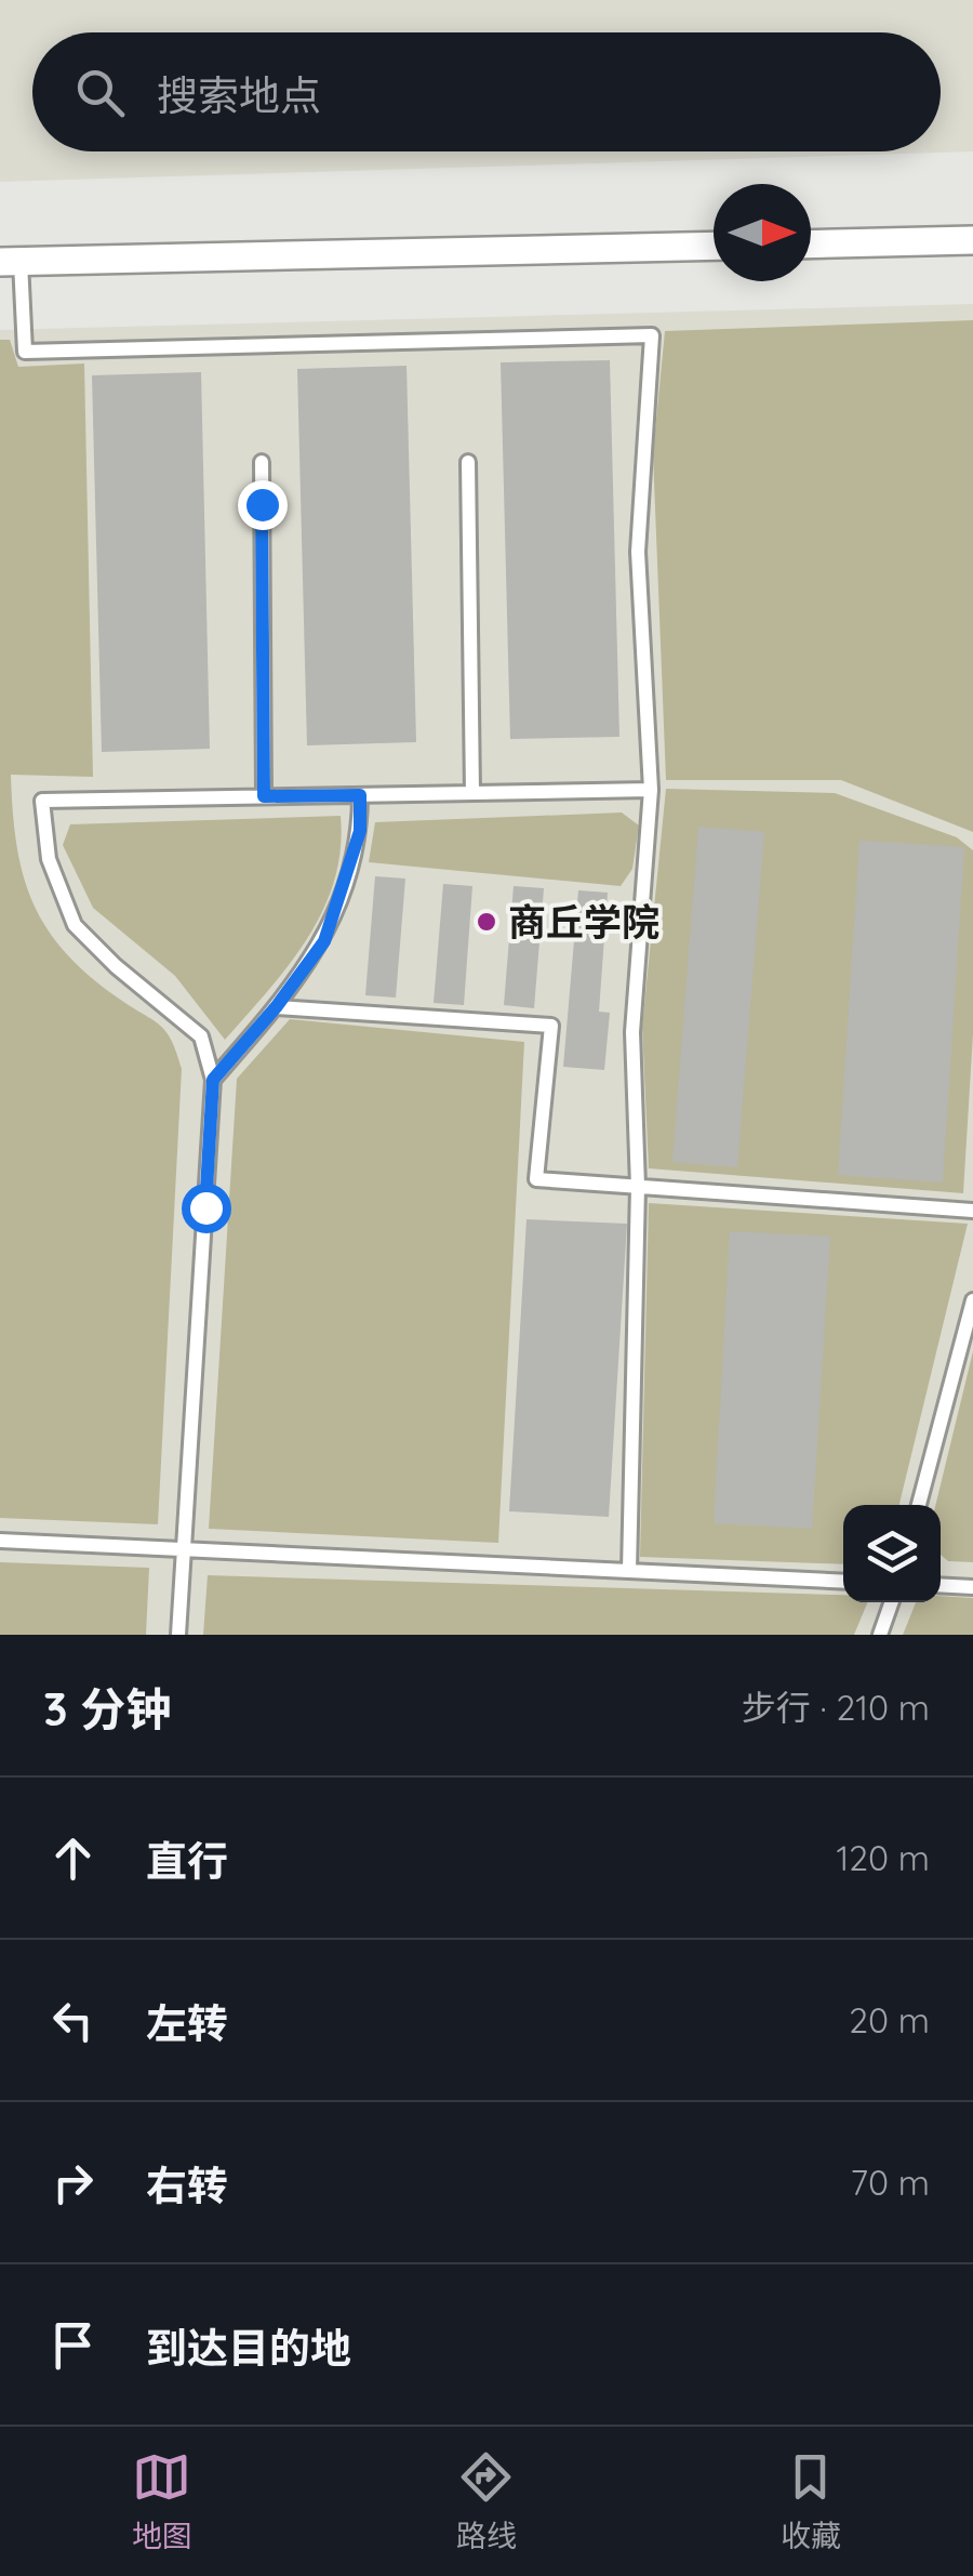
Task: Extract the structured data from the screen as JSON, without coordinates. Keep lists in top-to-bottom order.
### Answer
{
  "places": ["商丘学院"],
  "north": "right",
  "page": {
    "search": "搜索地点",
    "heading": ["3 分钟", "步行 · 210 m"],
    "list": [
      ["直行", "120 m"],
      ["左转", "20 m"],
      ["右转", "70 m"],
      "到达目的地"
    ],
    "nav": ["地图", "路线", "收藏"]
  }
}
